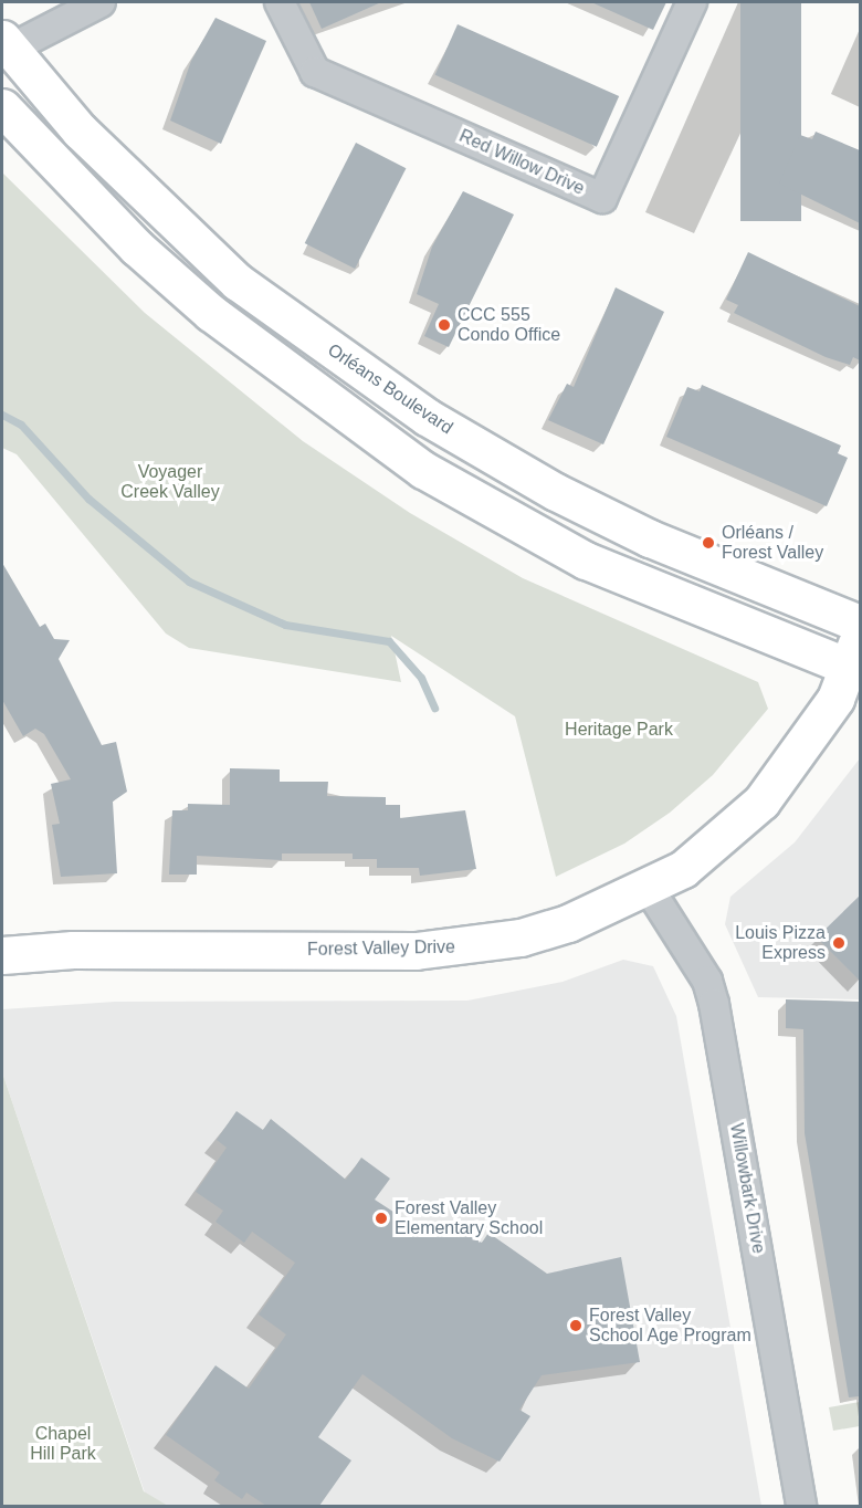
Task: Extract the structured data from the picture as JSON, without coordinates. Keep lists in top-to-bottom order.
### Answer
{
  "streets": {
    "main road": ["Orléans Boulevard", "Forest Valley Drive"],
    "street": ["Red Willow Drive", "Willowbark Drive"]
  },
  "crossings": [
    ["Forest Valley Drive", "Willowbark Drive"]
  ],
  "parks": ["Voyager Creek Valley", "Heritage Park", "Chapel Hill Park"],
  "places": [
    "CCC 555 Condo Office",
    "Orléans / Forest Valley",
    "Louis Pizza Express",
    "Forest Valley Elementary School",
    "Forest Valley School Age Program"
  ]
}
